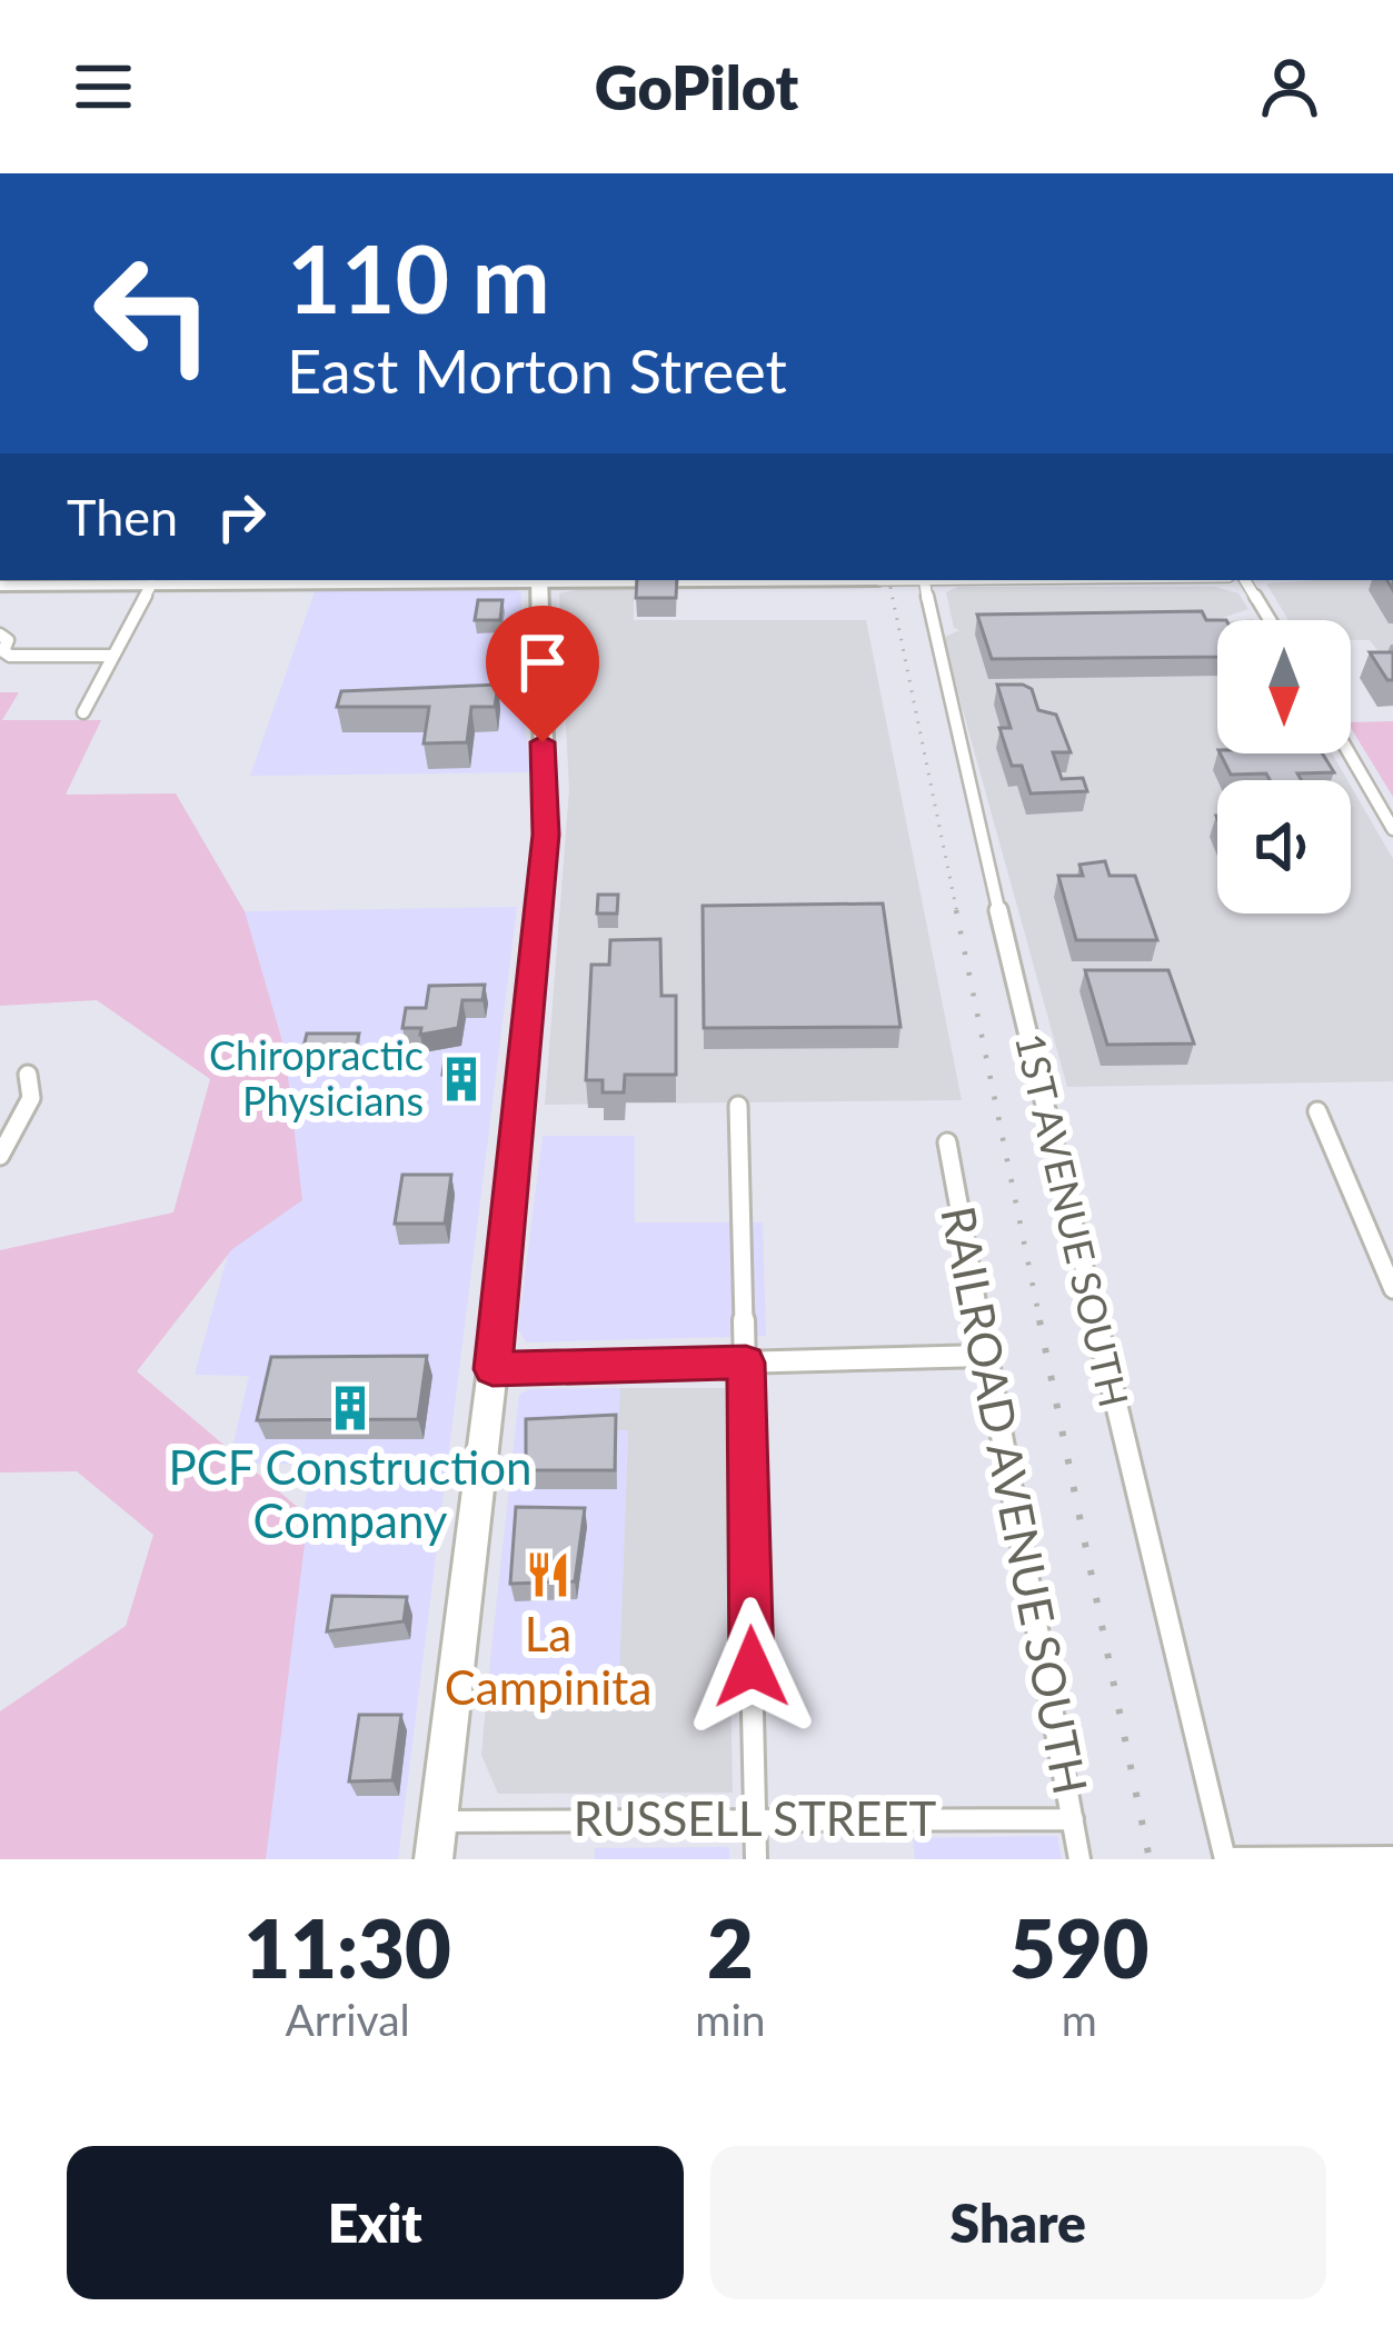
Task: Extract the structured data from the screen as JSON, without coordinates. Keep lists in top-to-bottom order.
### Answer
{
  "streets": {
    "street": ["1ST AVENUE SOUTH", "RAILROAD AVENUE SOUTH", "RUSSELL STREET"]
  },
  "crossings": [
    ["RAILROAD AVENUE SOUTH", "RUSSELL STREET"]
  ],
  "places": {
    "building": ["Chiropractic Physicians", "PCF Construction Company"],
    "restaurant": ["La Campinita"]
  },
  "north": "bottom",
  "page": {
    "header": "GoPilot",
    "turn": ["110 m", "East Morton Street"],
    "then": "Then",
    "eta": [
      "11:30",
      "Arrival",
      "2",
      "min",
      "590",
      "m"
    ],
    "buttons": ["Exit", "Share"]
  }
}
